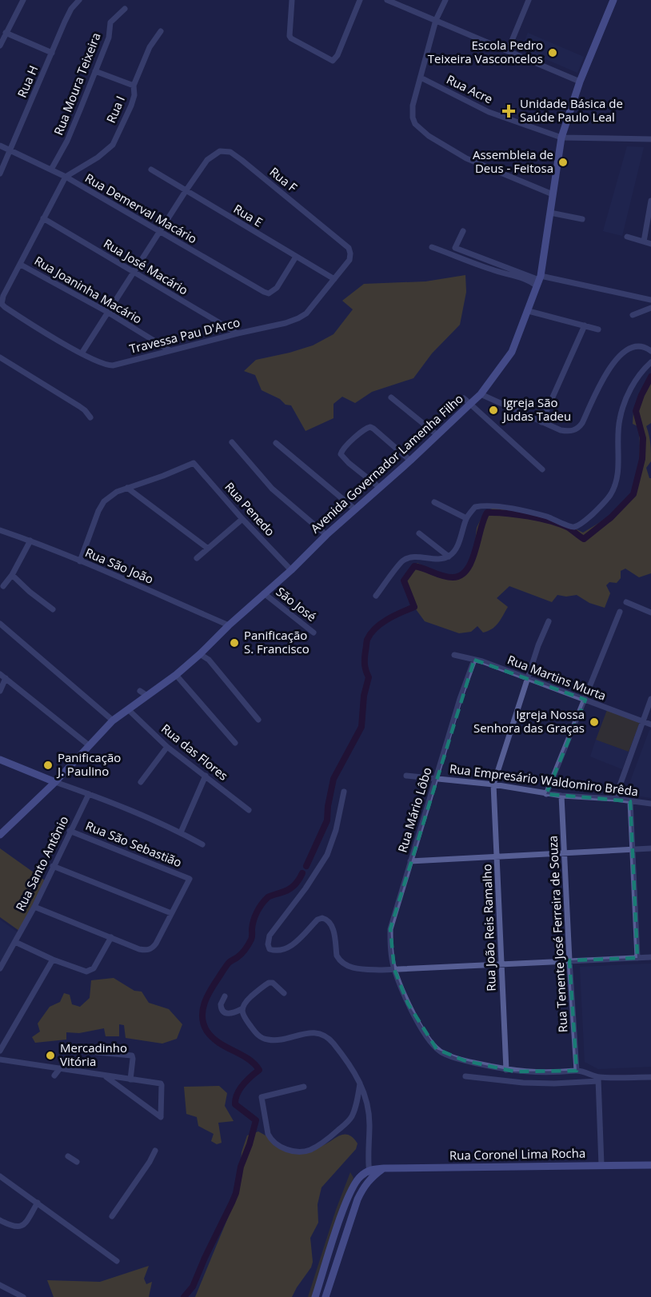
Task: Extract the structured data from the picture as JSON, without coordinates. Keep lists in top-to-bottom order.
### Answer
{
  "streets": {
    "street": [
      "Rua H",
      "Rua Moura Teixeira",
      "Rua Acre",
      "Rua I",
      "Rua F",
      "Rua Demerval Macário",
      "Rua E",
      "Rua José Macário",
      "Rua Joaninha Macário",
      "Travessa Pau D'Arco",
      "Avenida Governador Lamenha Filho",
      "Rua Penedo",
      "Rua São João",
      "São José",
      "Rua Martins Murta",
      "Rua das Flores",
      "Rua Empresário Waldomiro Brêda",
      "Rua Mário Lôbo",
      "Rua São Sebastião",
      "Rua Santo Antônio",
      "Rua João Reis Ramalho",
      "Rua Tenente José Ferreira de Souza",
      "Rua Coronel Lima Rocha"
    ]
  },
  "crossings": [
    ["Rua H", "Rua Demerval Macário"],
    ["Rua Moura Teixeira", "Rua Demerval Macário"],
    ["Rua Acre", "Avenida Governador Lamenha Filho"],
    ["Rua I", "Rua Demerval Macário"],
    ["Rua F", "Rua E"],
    ["Rua F", "Travessa Pau D'Arco"],
    ["Rua Demerval Macário", "Rua E"],
    ["Rua E", "Travessa Pau D'Arco"],
    ["Rua José Macário", "Travessa Pau D'Arco"],
    ["Rua Joaninha Macário", "Travessa Pau D'Arco"],
    ["Avenida Governador Lamenha Filho", "Rua Penedo"],
    ["Avenida Governador Lamenha Filho", "Rua São João"],
    ["Avenida Governador Lamenha Filho", "São José"],
    ["Avenida Governador Lamenha Filho", "Rua das Flores"],
    ["Rua Martins Murta", "Rua Mário Lôbo"],
    ["Rua Empresário Waldomiro Brêda", "Rua Mário Lôbo"],
    ["Rua Empresário Waldomiro Brêda", "Rua João Reis Ramalho"],
    ["Rua Empresário Waldomiro Brêda", "Rua Tenente José Ferreira de Souza"],
    ["Rua Mário Lôbo", "Rua João Reis Ramalho"],
    ["Rua Mário Lôbo", "Rua Tenente José Ferreira de Souza"],
    ["Rua São Sebastião", "Rua Santo Antônio"]
  ],
  "places": {
    "other": [
      "Escola Pedro Teixeira Vasconcelos",
      "Assembleia de Deus - Feitosa",
      "Igreja São Judas Tadeu",
      "Panificação S. Francisco",
      "Igreja Nossa Senhora das Graças",
      "Panificação J. Paulino",
      "Mercadinho Vitória"
    ],
    "health": ["Unidade Básica de Saúde Paulo Leal"]
  }
}
